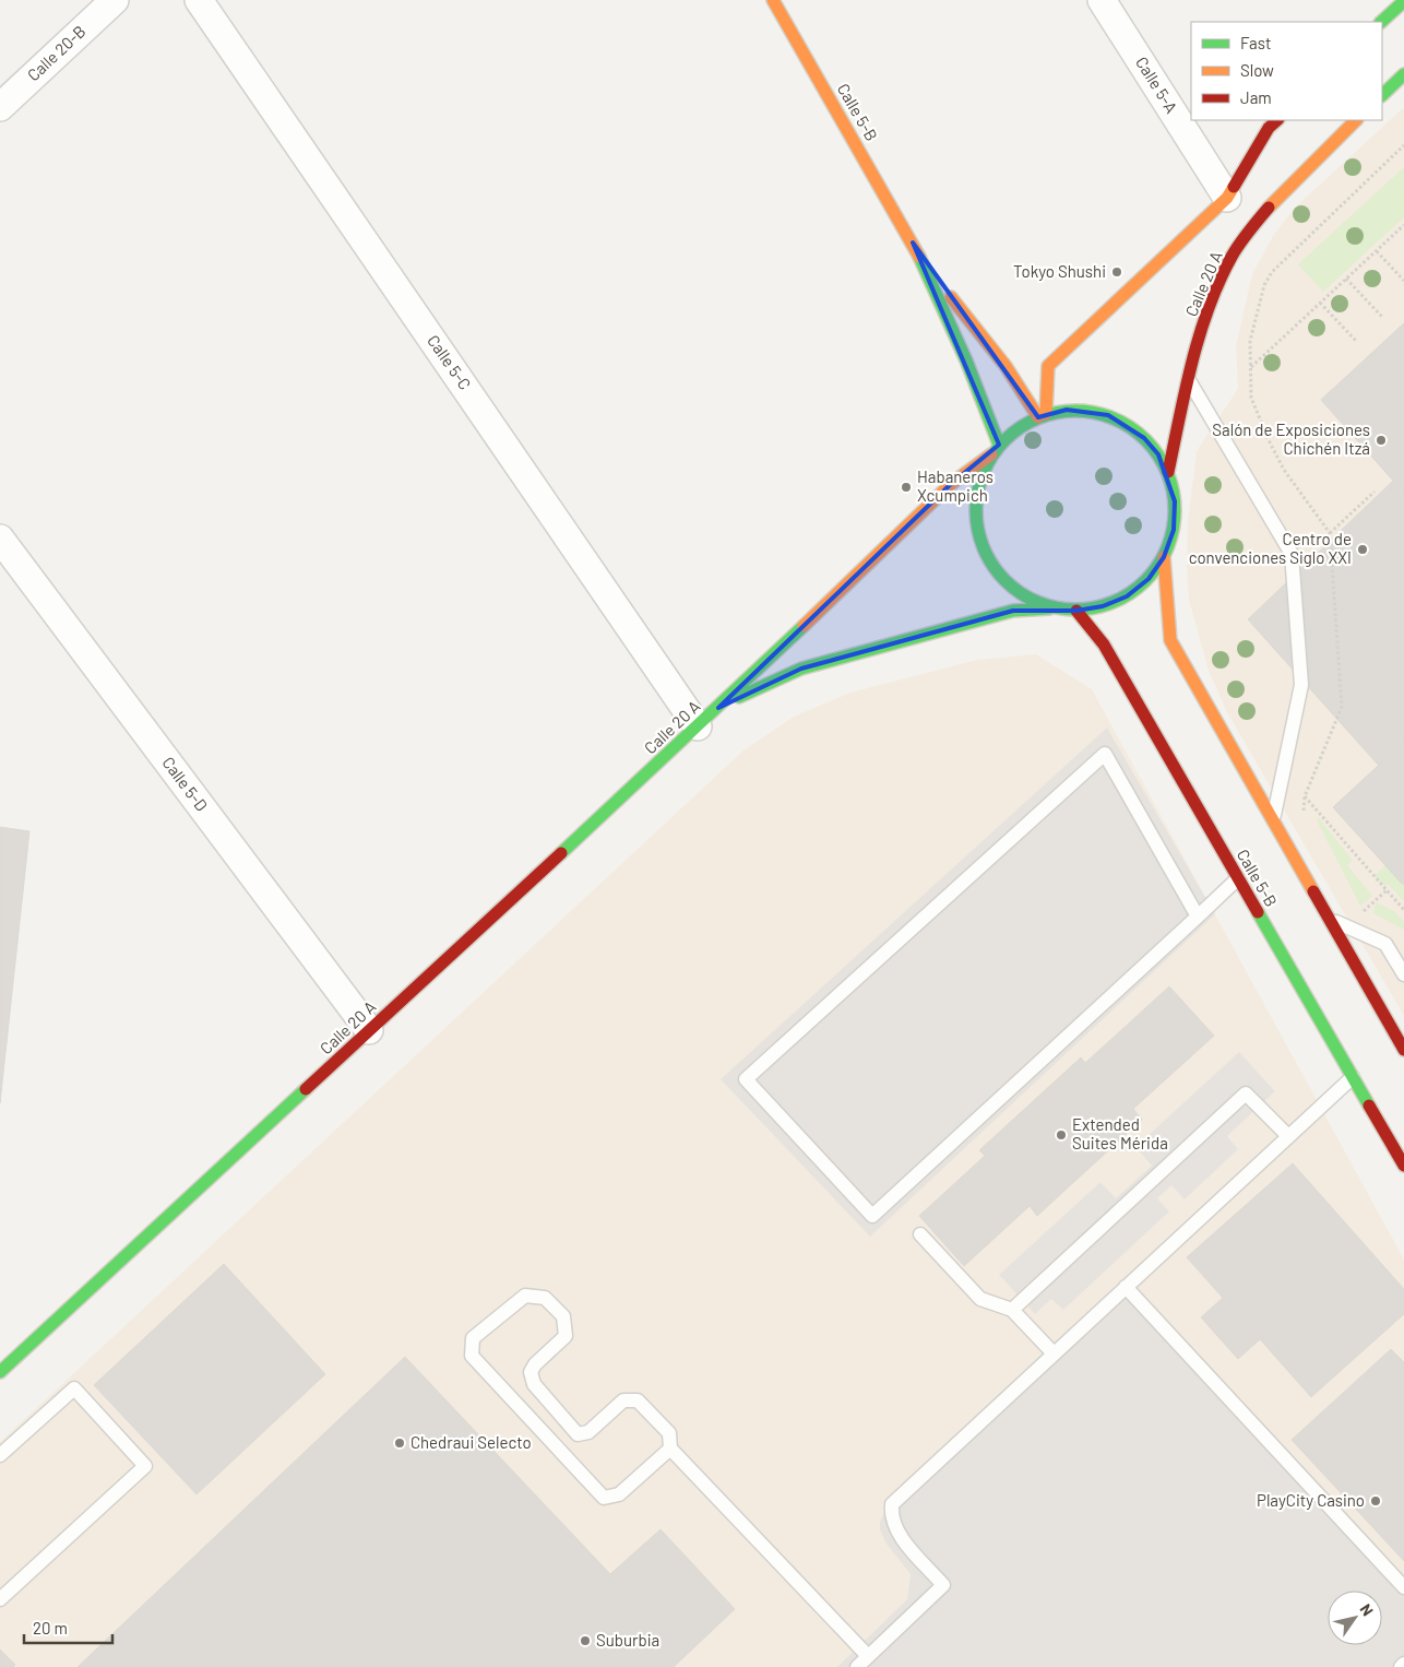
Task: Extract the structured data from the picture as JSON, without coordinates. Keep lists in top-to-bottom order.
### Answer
{
  "streets": {
    "street": [
      "Calle 20-B",
      "Calle 5-A",
      "Calle 5-B",
      "Calle 20 A",
      "Calle 5-C",
      "Calle 5-D"
    ]
  },
  "crossings": [
    ["Calle 5-A", "Calle 20 A"],
    ["Calle 5-B", "Calle 20 A"],
    ["Calle 20 A", "Calle 5-C"],
    ["Calle 20 A", "Calle 5-D"]
  ],
  "places": [
    "Tokyo Shushi",
    "Salón de Exposiciones Chichén Itzá",
    "Habaneros Xcumpich",
    "Centro de convenciones Siglo XXI",
    "Extended Suites Mérida",
    "Chedraui Selecto",
    "PlayCity Casino",
    "Suburbia"
  ],
  "legend": ["Fast", "Slow", "Jam"],
  "scale_bar": "20 m",
  "north": "top right"
}
